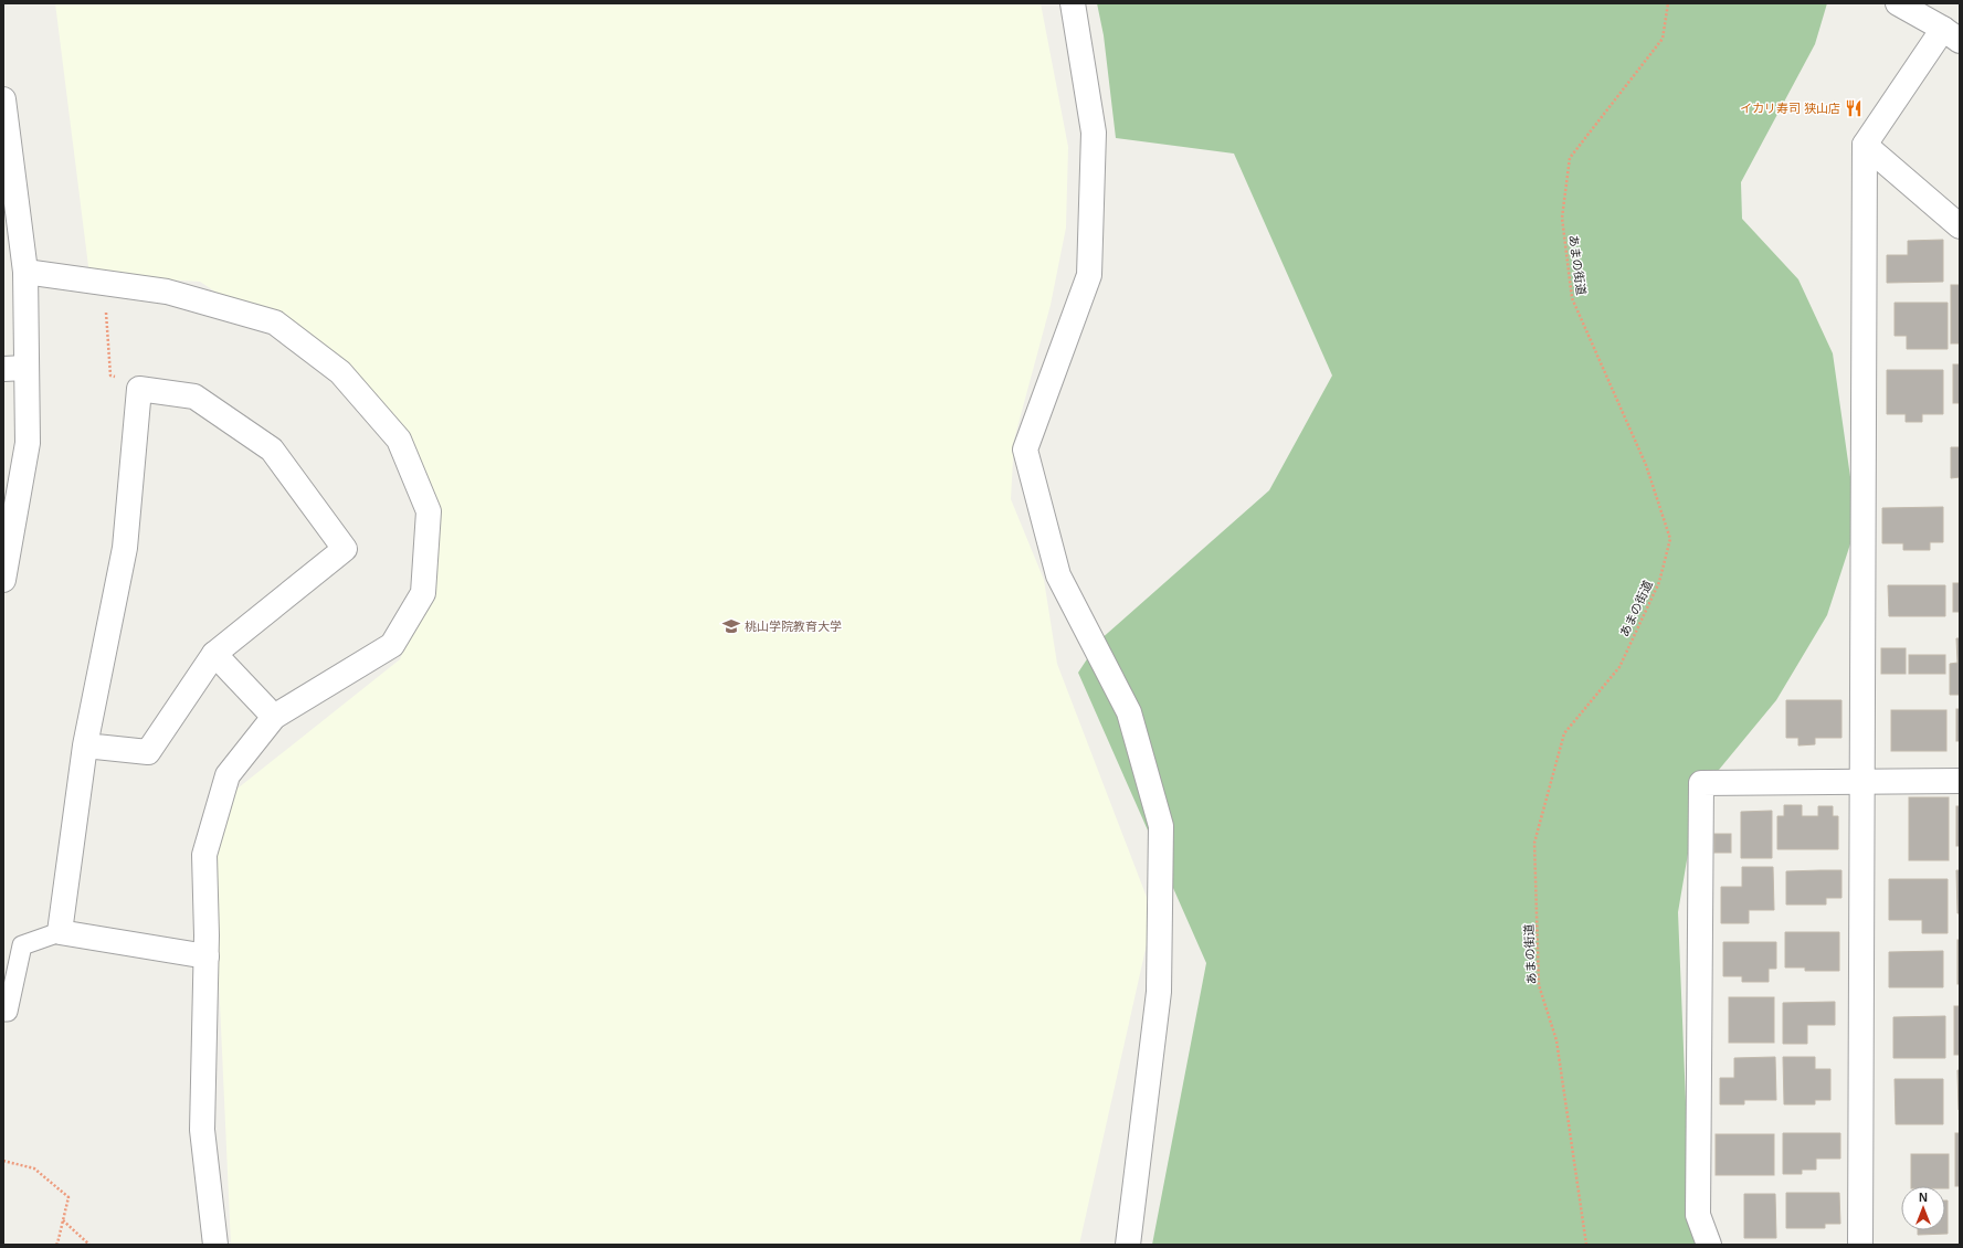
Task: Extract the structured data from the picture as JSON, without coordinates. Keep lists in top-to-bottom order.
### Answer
{
  "streets": {
    "path": ["あまの街道"]
  },
  "places": {
    "restaurant": ["イカリ寿司 狭山店"],
    "school or university": ["桃山学院教育大学"]
  },
  "north": "top"
}
